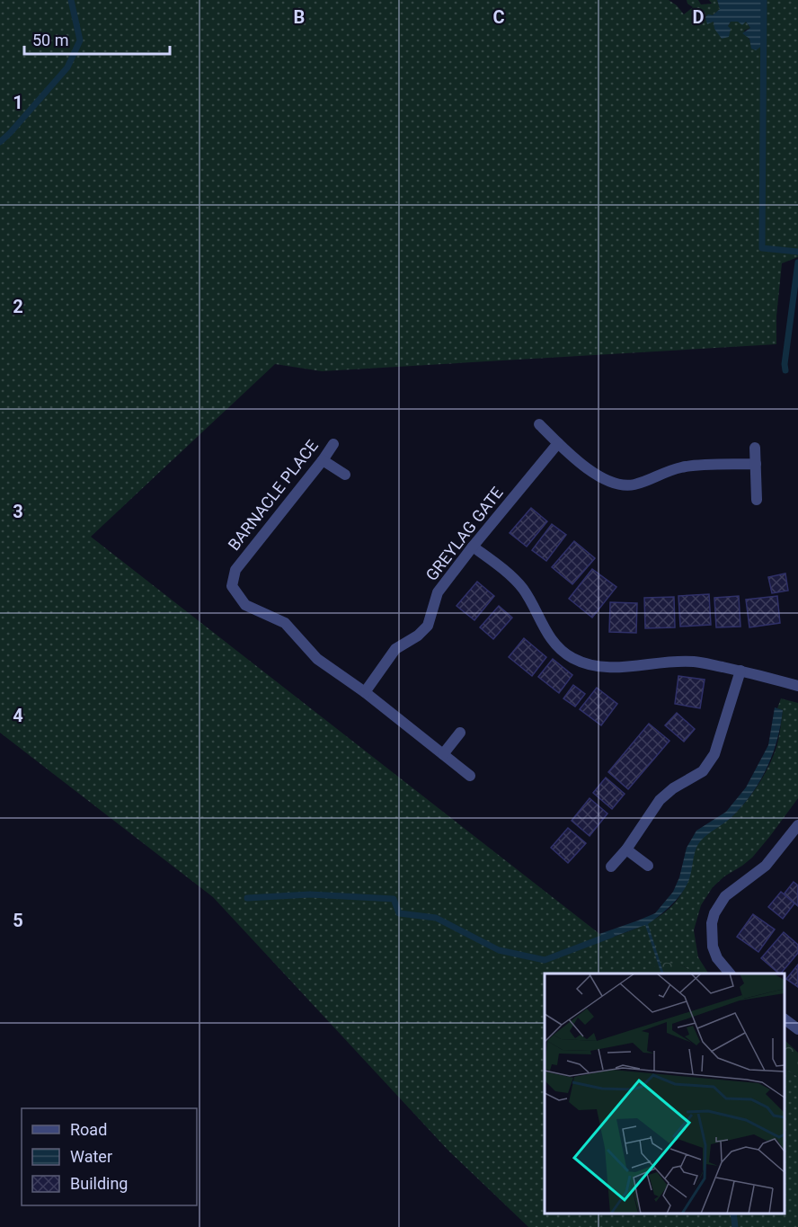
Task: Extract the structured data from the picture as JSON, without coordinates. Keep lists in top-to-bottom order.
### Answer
{
  "streets": {
    "street": ["BARNACLE PLACE", "GREYLAG GATE"]
  },
  "crossings": [
    ["BARNACLE PLACE", "GREYLAG GATE"]
  ],
  "legend": ["Road", "Water", "Building"],
  "scale_bar": "50 m",
  "grid": {
    "columns": ["B", "C", "D"],
    "rows": [
      "1",
      "2",
      "3",
      "4",
      "5"
    ]
  }
}
